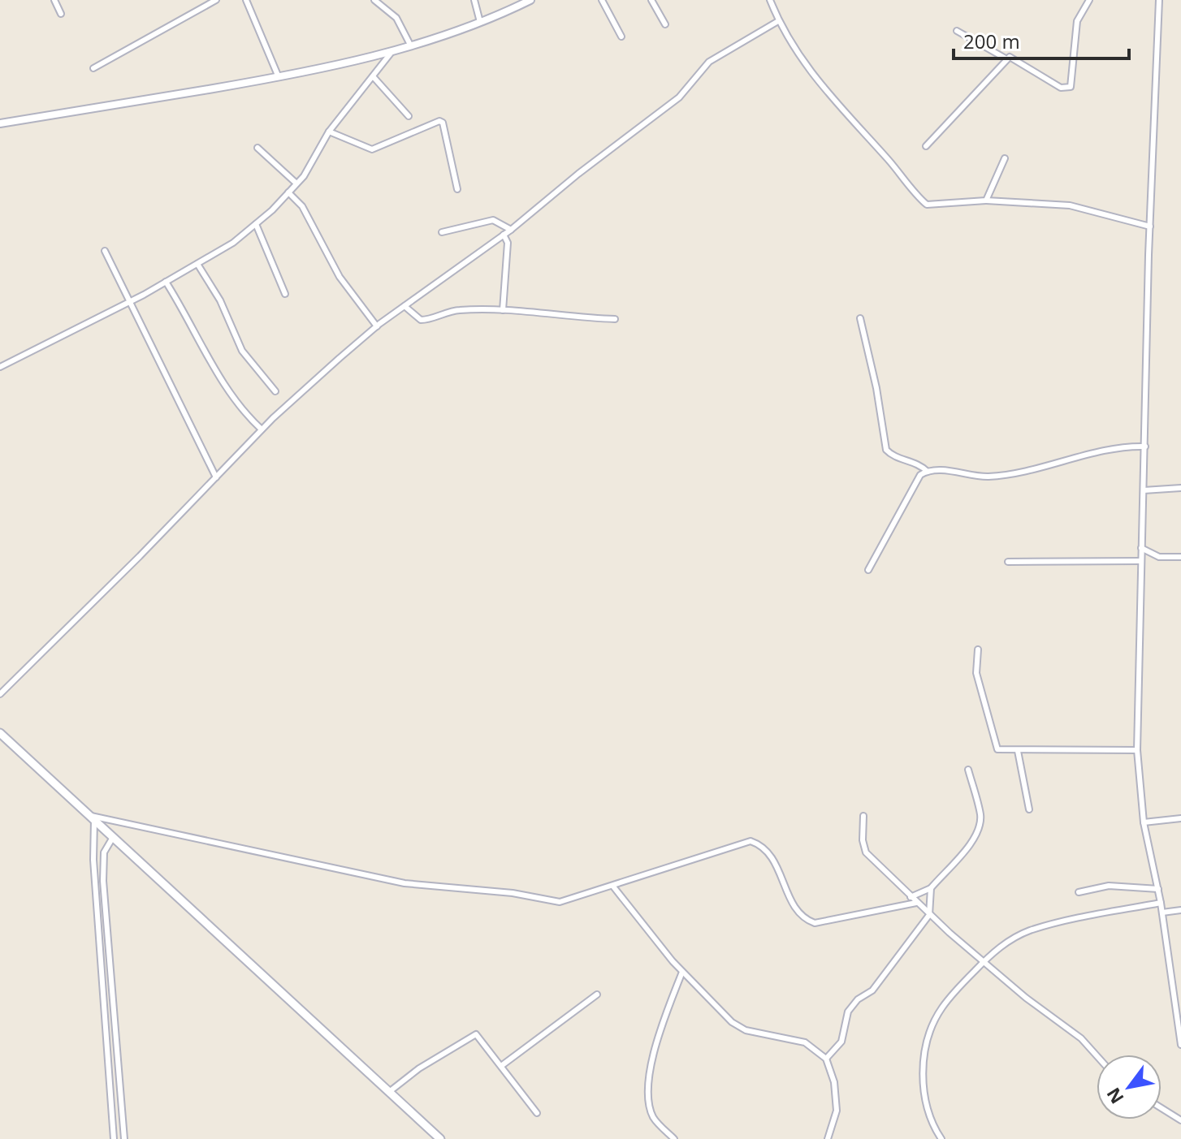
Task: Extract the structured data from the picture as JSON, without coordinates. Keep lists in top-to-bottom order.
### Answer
{
  "scale_bar": "200 m",
  "north": "bottom left"
}
